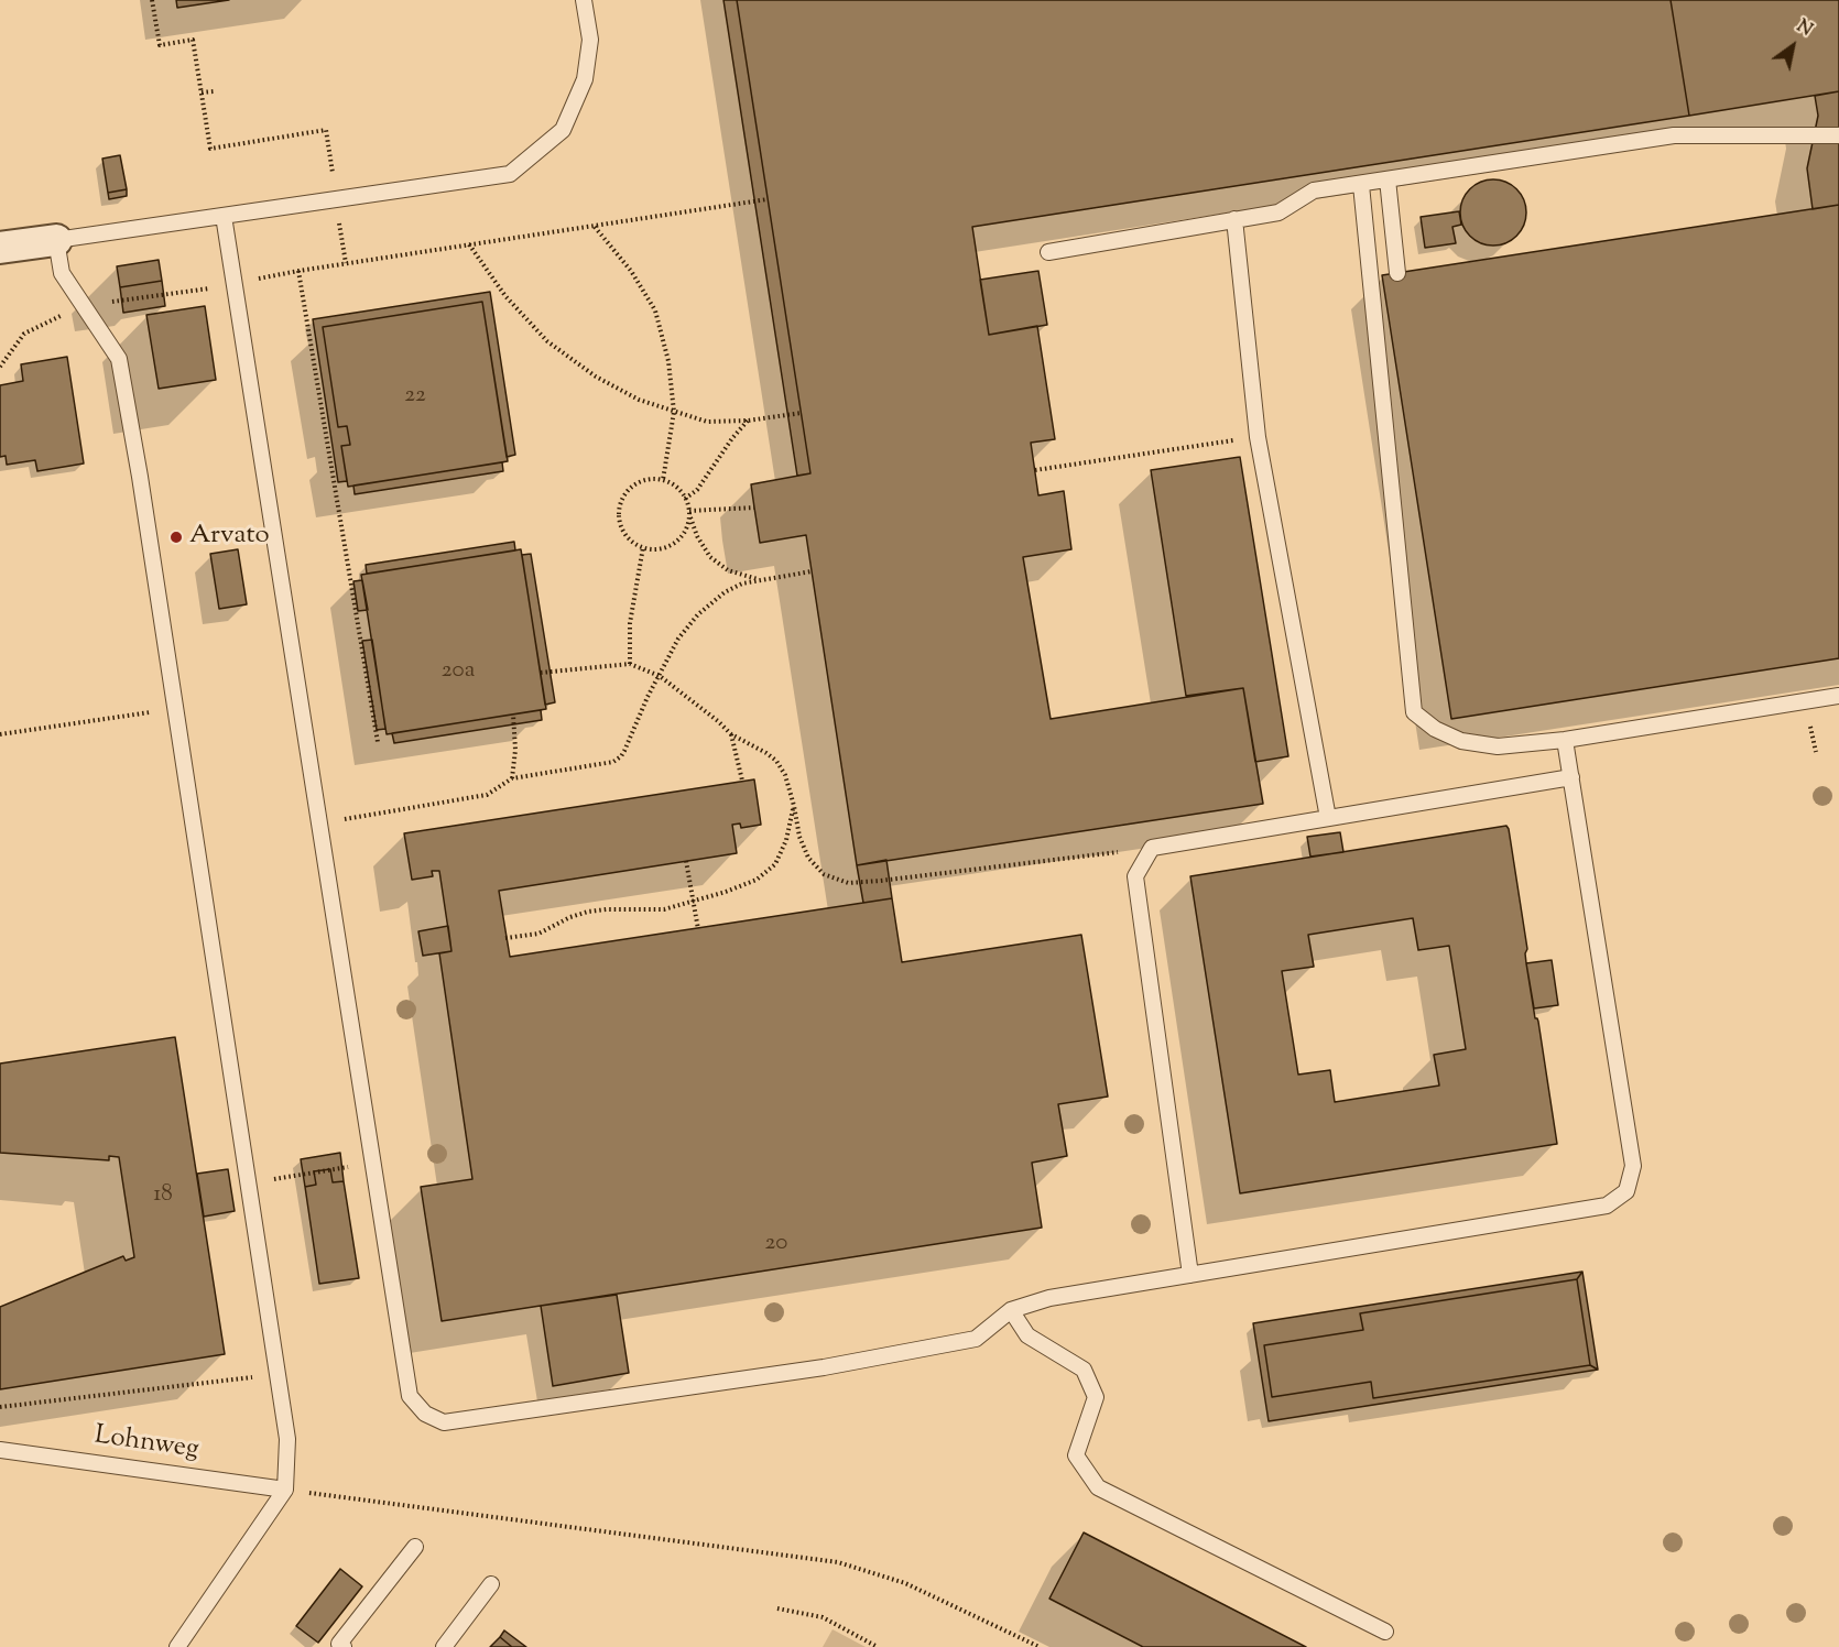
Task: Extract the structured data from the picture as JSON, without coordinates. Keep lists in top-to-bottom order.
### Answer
{
  "streets": {
    "lane": ["Lohnweg"]
  },
  "places": ["Arvato"],
  "house_numbers": [
    "22",
    "20a",
    "18",
    "20"
  ],
  "north": "top right"
}
